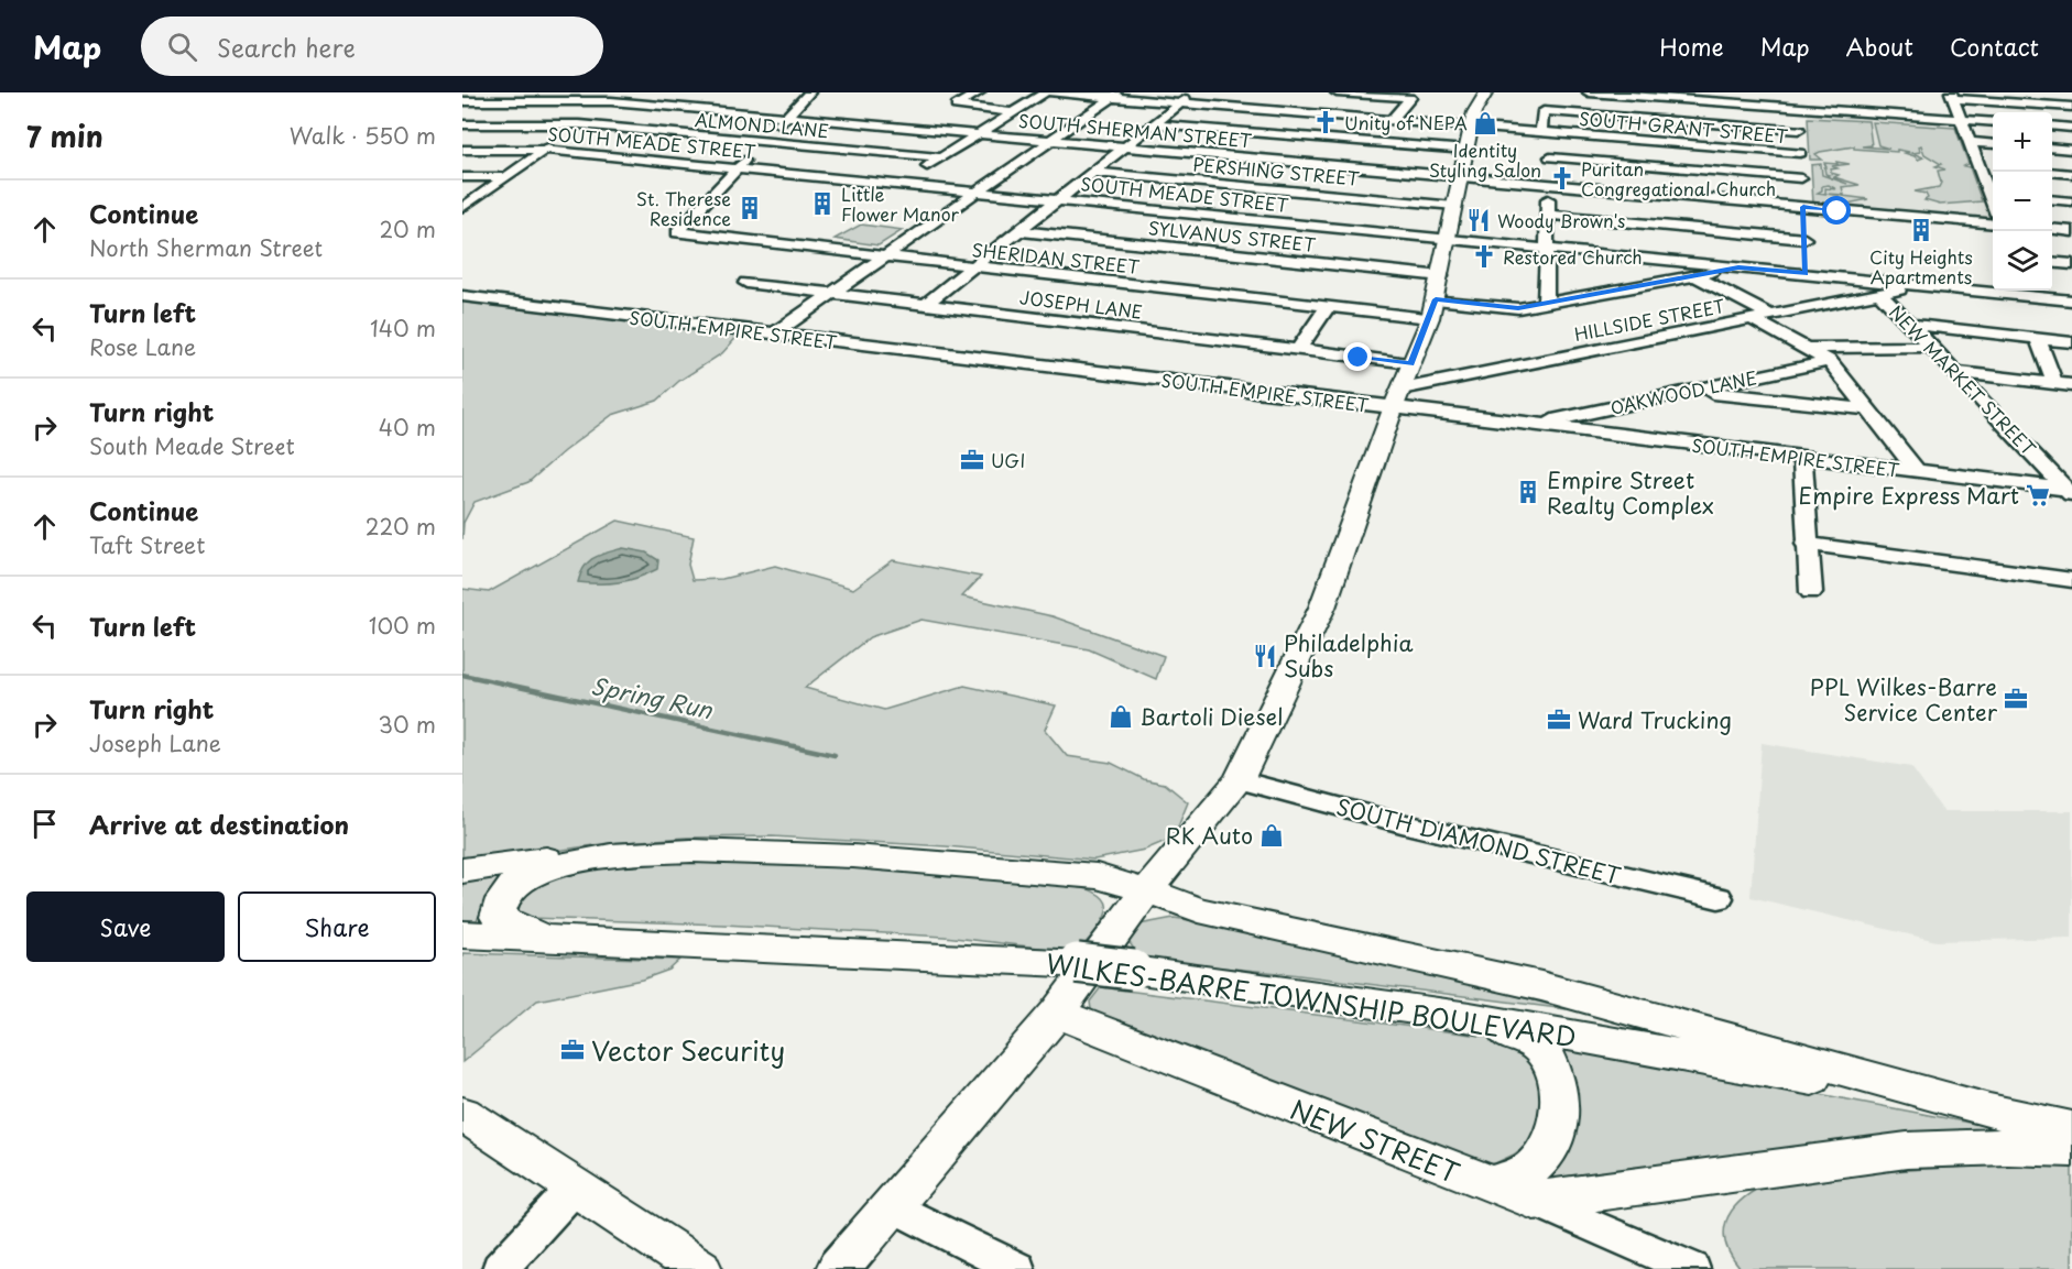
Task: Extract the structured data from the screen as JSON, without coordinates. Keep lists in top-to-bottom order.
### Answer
{
  "streets": {
    "main road": ["WILKES-BARRE TOWNSHIP BOULEVARD", "NEW STREET"],
    "street": [
      "ALMOND LANE",
      "SOUTH GRANT STREET",
      "SOUTH SHERMAN STREET",
      "SOUTH MEADE STREET",
      "PERSHING STREET",
      "SYLVANUS STREET",
      "SHERIDAN STREET",
      "JOSEPH LANE",
      "HILLSIDE STREET",
      "SOUTH EMPIRE STREET",
      "NEW MARKET STREET",
      "OAKWOOD LANE",
      "SOUTH DIAMOND STREET"
    ]
  },
  "crossings": [
    ["SOUTH MEADE STREET", "SHERIDAN STREET"],
    ["SOUTH MEADE STREET", "HILLSIDE STREET"],
    ["HILLSIDE STREET", "SOUTH EMPIRE STREET"],
    ["HILLSIDE STREET", "NEW MARKET STREET"],
    ["SOUTH EMPIRE STREET", "NEW MARKET STREET"],
    ["SOUTH EMPIRE STREET", "OAKWOOD LANE"]
  ],
  "water": ["Spring Run"],
  "places": {
    "church": ["Unity of NEPA", "Puritan Congregational Church", "Restored Church"],
    "shop": ["Identity Styling Salon", "Bartoli Diesel", "RK Auto"],
    "building": [
      "Little Flower Manor",
      "St. Therese Residence",
      "City Heights Apartments",
      "Empire Street Realty Complex"
    ],
    "restaurant": ["Woody Brown's", "Philadelphia Subs"],
    "office": [
      "UGI",
      "PPL Wilkes-Barre Service Center",
      "Ward Trucking",
      "Vector Security"
    ],
    "supermarket": ["Empire Express Mart"]
  },
  "page": {
    "header": "Map",
    "search": "Search here",
    "nav": [
      "Home",
      "Map",
      "About",
      "Contact"
    ],
    "heading": ["7 min", "Walk · 550 m"],
    "map_buttons": ["+", "−"],
    "list": [
      ["Continue", "North Sherman Street", "20 m"],
      ["Turn left", "Rose Lane", "140 m"],
      ["Turn right", "South Meade Street", "40 m"],
      ["Continue", "Taft Street", "220 m"],
      ["Turn left", "100 m"],
      ["Turn right", "Joseph Lane", "30 m"],
      "Arrive at destination"
    ],
    "buttons": ["Save", "Share"]
  }
}
